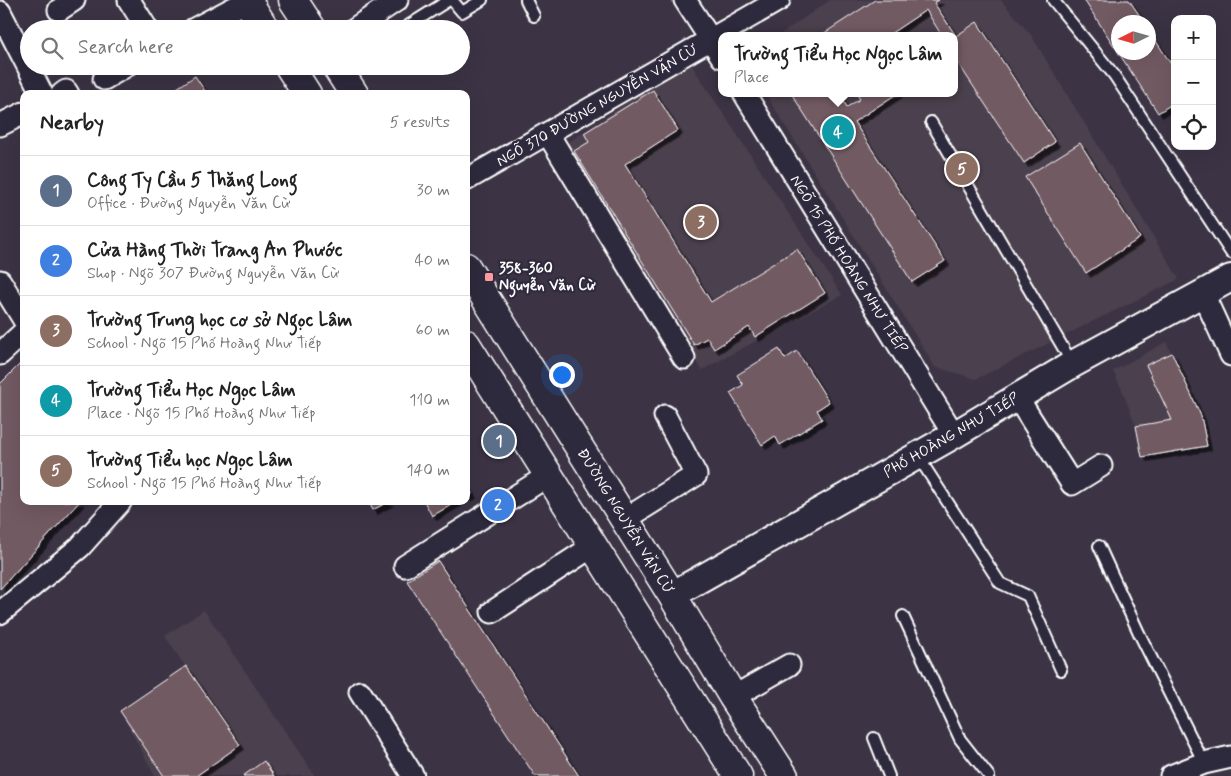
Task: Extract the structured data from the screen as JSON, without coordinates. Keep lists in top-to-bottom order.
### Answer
{
  "streets": {
    "main road": ["ĐƯỜNG NGUYỄN VĂN CỪ"],
    "street": ["NGÕ 370 ĐƯỜNG NGUYỄN VĂN CỪ", "NGÕ 15 PHỐ HOÀNG NHƯ TIẾP", "PHỐ HOÀNG NHƯ TIẾP"]
  },
  "crossings": [
    ["NGÕ 15 PHỐ HOÀNG NHƯ TIẾP", "PHỐ HOÀNG NHƯ TIẾP"],
    ["PHỐ HOÀNG NHƯ TIẾP", "ĐƯỜNG NGUYỄN VĂN CỪ"]
  ],
  "places": {
    "transit": ["358-360 Nguyễn Văn Cừ"]
  },
  "north": "left",
  "page": {
    "map_buttons": ["+", "−"],
    "search": "Search here",
    "popup": ["Trường Tiểu Học Ngọc Lâm", "Place"],
    "heading": ["Nearby", "5 results"],
    "pins": [
      "4",
      "5",
      "3",
      "1",
      "2"
    ],
    "list": [
      {
        "mark": "1",
        "name": "Công Ty Cầu 5 Thăng Long",
        "note": "Office · Đường Nguyễn Văn Cừ",
        "value": "30 m"
      },
      {
        "mark": "2",
        "name": "Cửa Hàng Thời Trang An Phước",
        "note": "Shop · Ngõ 307 Đường Nguyễn Văn Cừ",
        "value": "40 m"
      },
      {
        "mark": "3",
        "name": "Trường Trung học cơ sở Ngọc Lâm",
        "note": "School · Ngõ 15 Phố Hoàng Như Tiếp",
        "value": "60 m"
      },
      {
        "mark": "4",
        "name": "Trường Tiểu Học Ngọc Lâm",
        "note": "Place · Ngõ 15 Phố Hoàng Như Tiếp",
        "value": "110 m"
      },
      {
        "mark": "5",
        "name": "Trường Tiểu học Ngọc Lâm",
        "note": "School · Ngõ 15 Phố Hoàng Như Tiếp",
        "value": "140 m"
      }
    ]
  }
}
